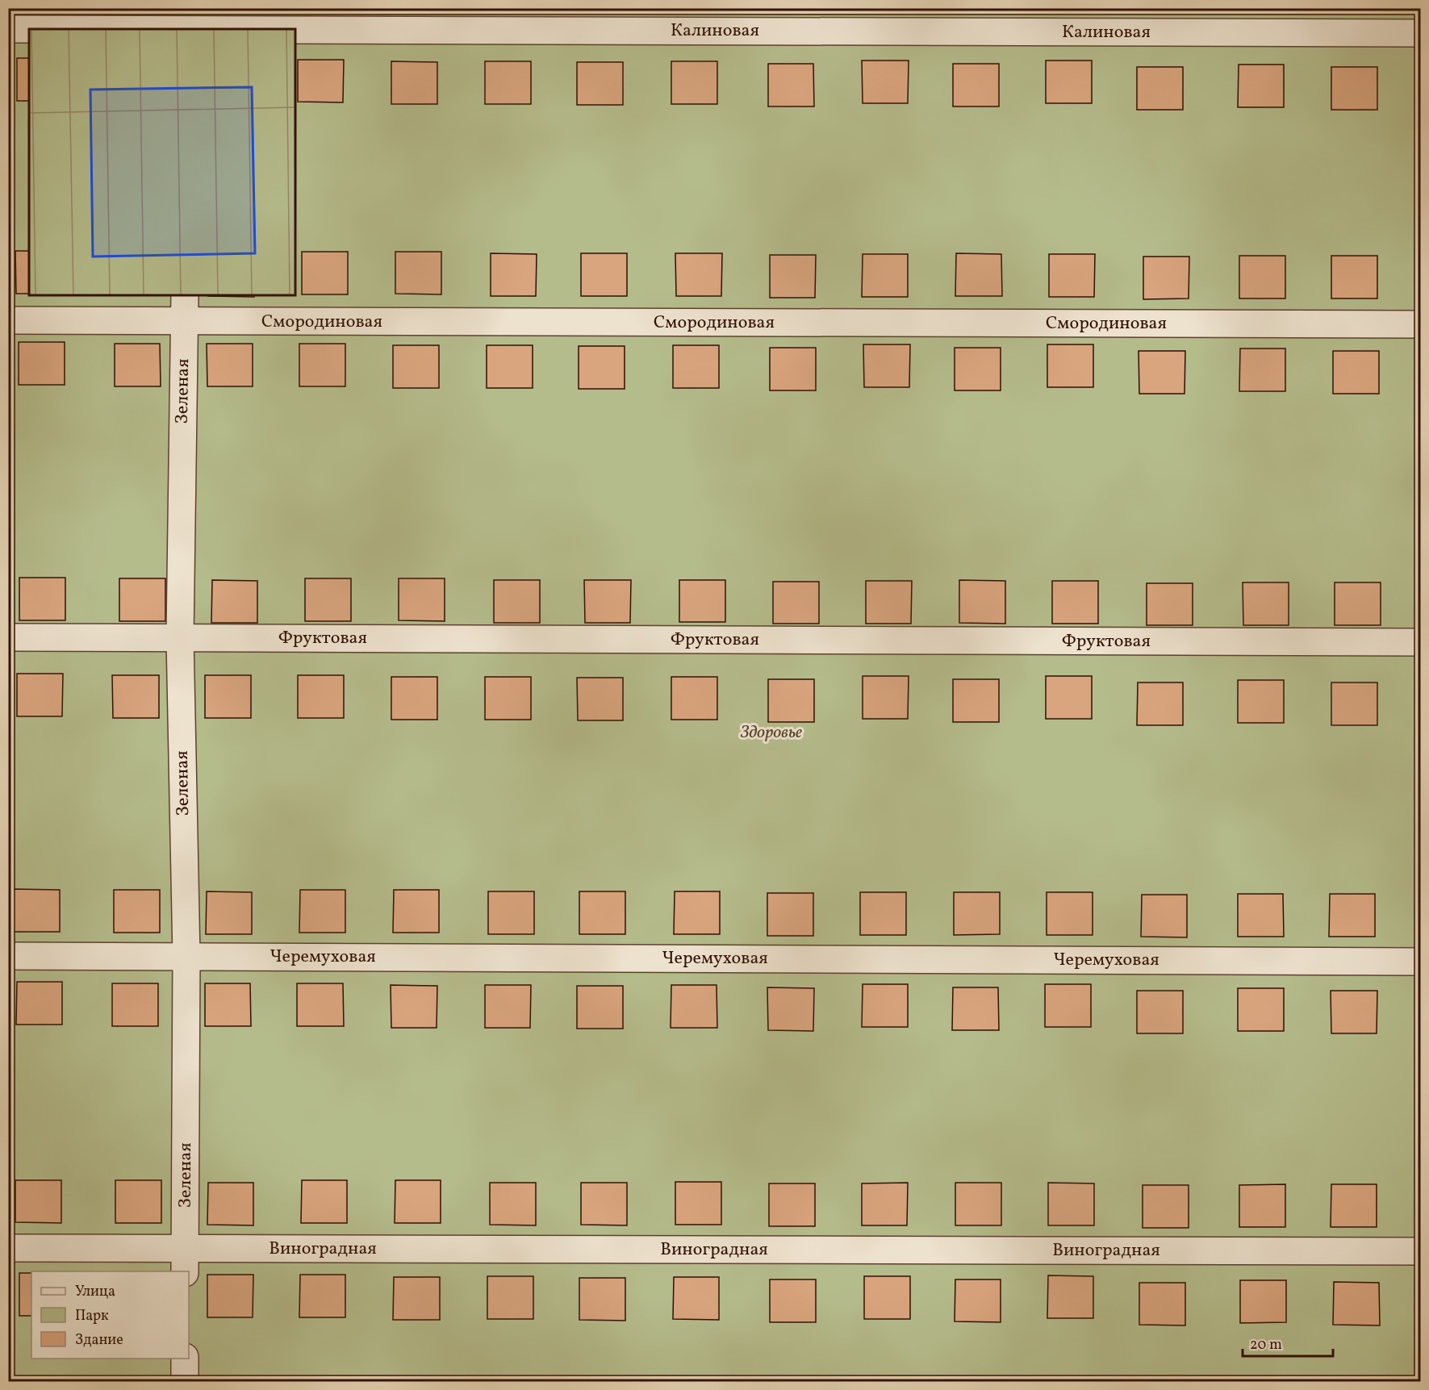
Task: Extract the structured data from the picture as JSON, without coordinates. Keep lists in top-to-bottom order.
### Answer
{
  "streets": {
    "street": [
      "Калиновая",
      "Смородиновая",
      "Зеленая",
      "Фруктовая",
      "Черемуховая",
      "Виноградная"
    ]
  },
  "crossings": [
    ["Смородиновая", "Зеленая"],
    ["Зеленая", "Фруктовая"],
    ["Зеленая", "Черемуховая"],
    ["Зеленая", "Виноградная"]
  ],
  "parks": ["Здоровье"],
  "legend": ["Улица", "Парк", "Здание"],
  "scale_bar": "20 m"
}
